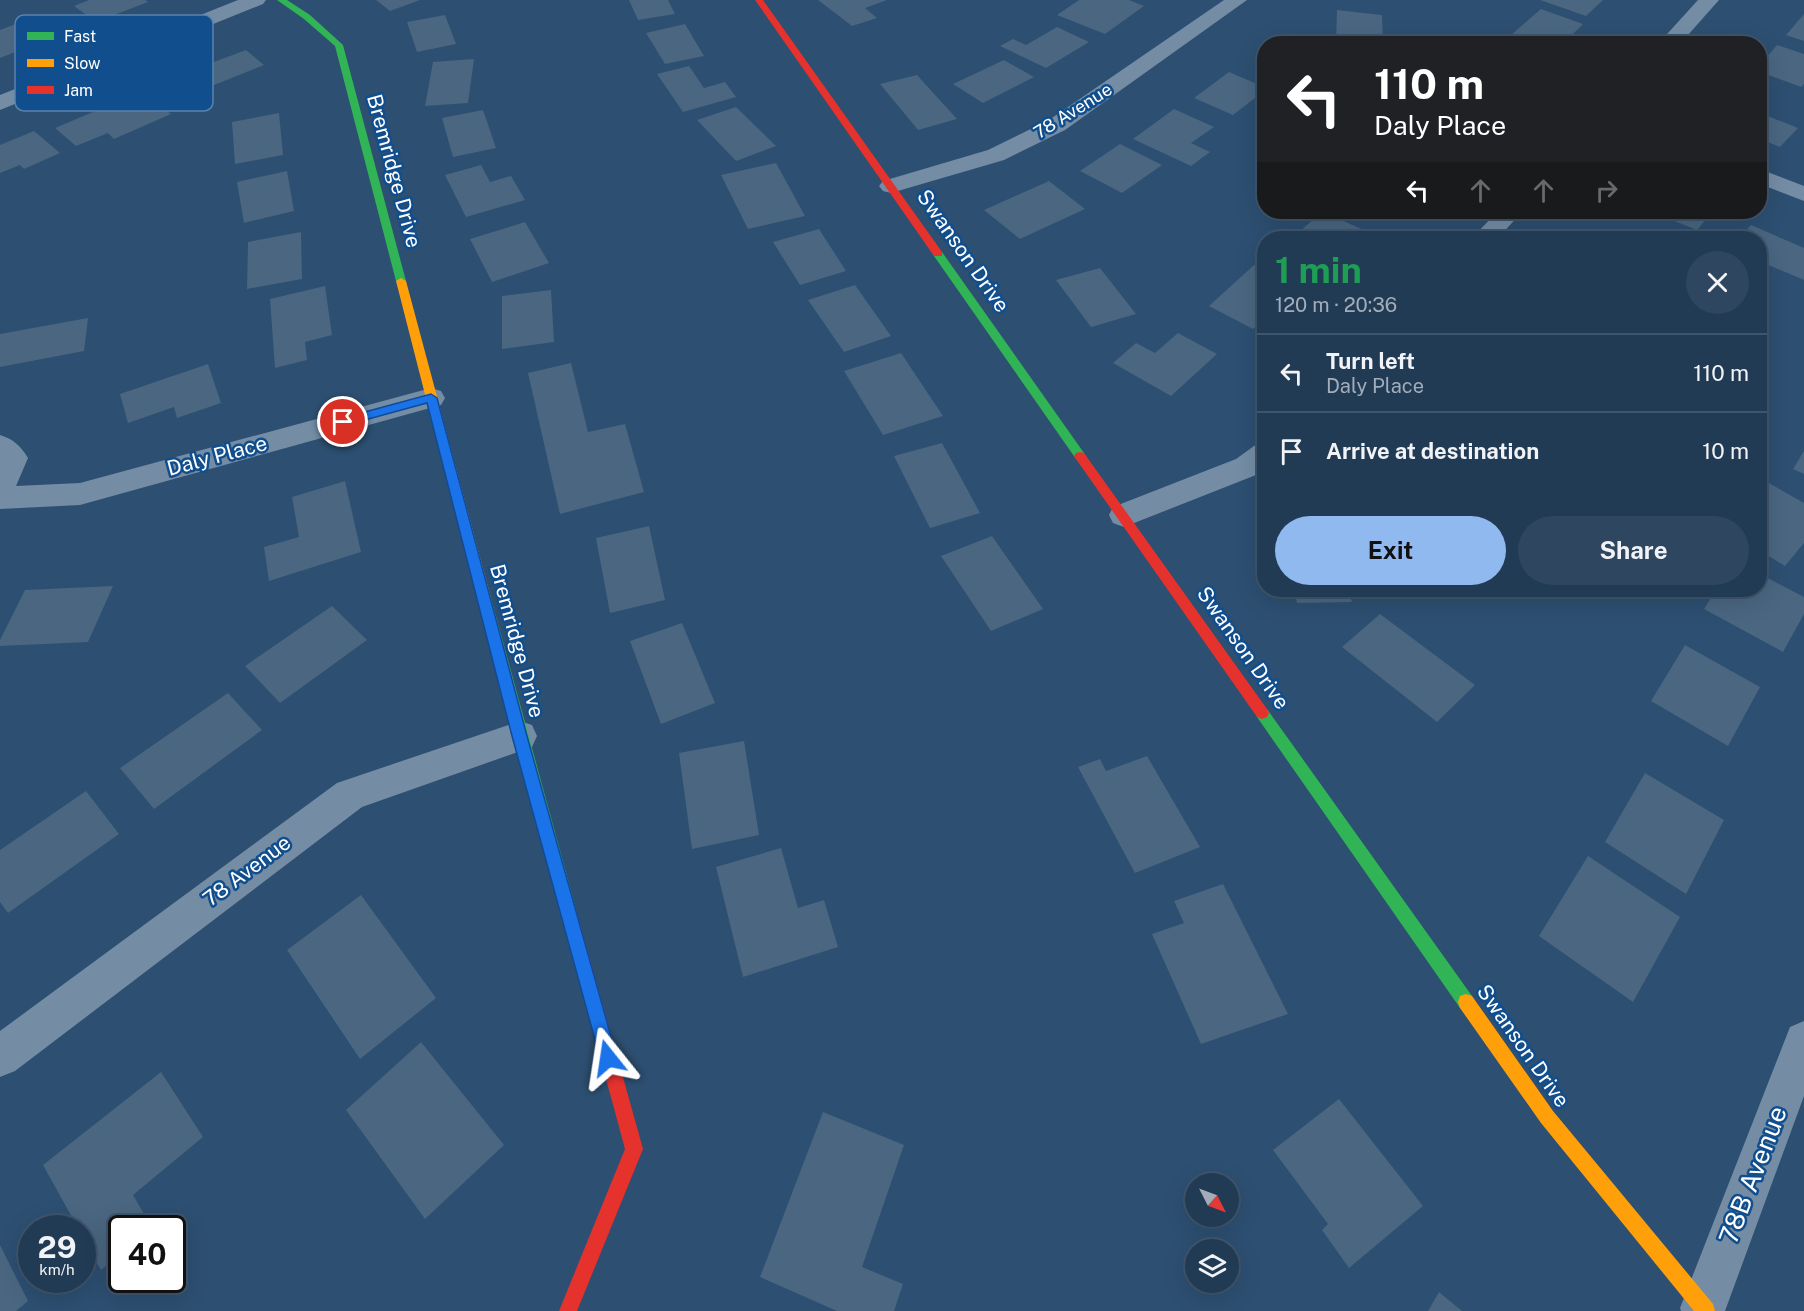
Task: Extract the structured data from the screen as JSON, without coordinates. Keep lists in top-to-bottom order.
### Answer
{
  "streets": {
    "street": [
      "78 Avenue",
      "Bremridge Drive",
      "Swanson Drive",
      "Daly Place",
      "78B Avenue"
    ]
  },
  "crossings": [
    ["78 Avenue", "Bremridge Drive"],
    ["78 Avenue", "Swanson Drive"],
    ["Bremridge Drive", "Daly Place"],
    ["Swanson Drive", "78B Avenue"]
  ],
  "legend": ["Fast", "Slow", "Jam"],
  "north": "bottom right",
  "page": {
    "turn": ["110 m", "Daly Place"],
    "heading": ["1 min", "120 m · 20:36"],
    "list": [
      {
        "name": "Turn left",
        "note": "Daly Place",
        "value": "110 m"
      },
      {
        "name": "Arrive at destination",
        "value": "10 m"
      }
    ],
    "buttons": ["Exit", "Share"],
    "speed": "29 km/h",
    "limit": "40"
  }
}
